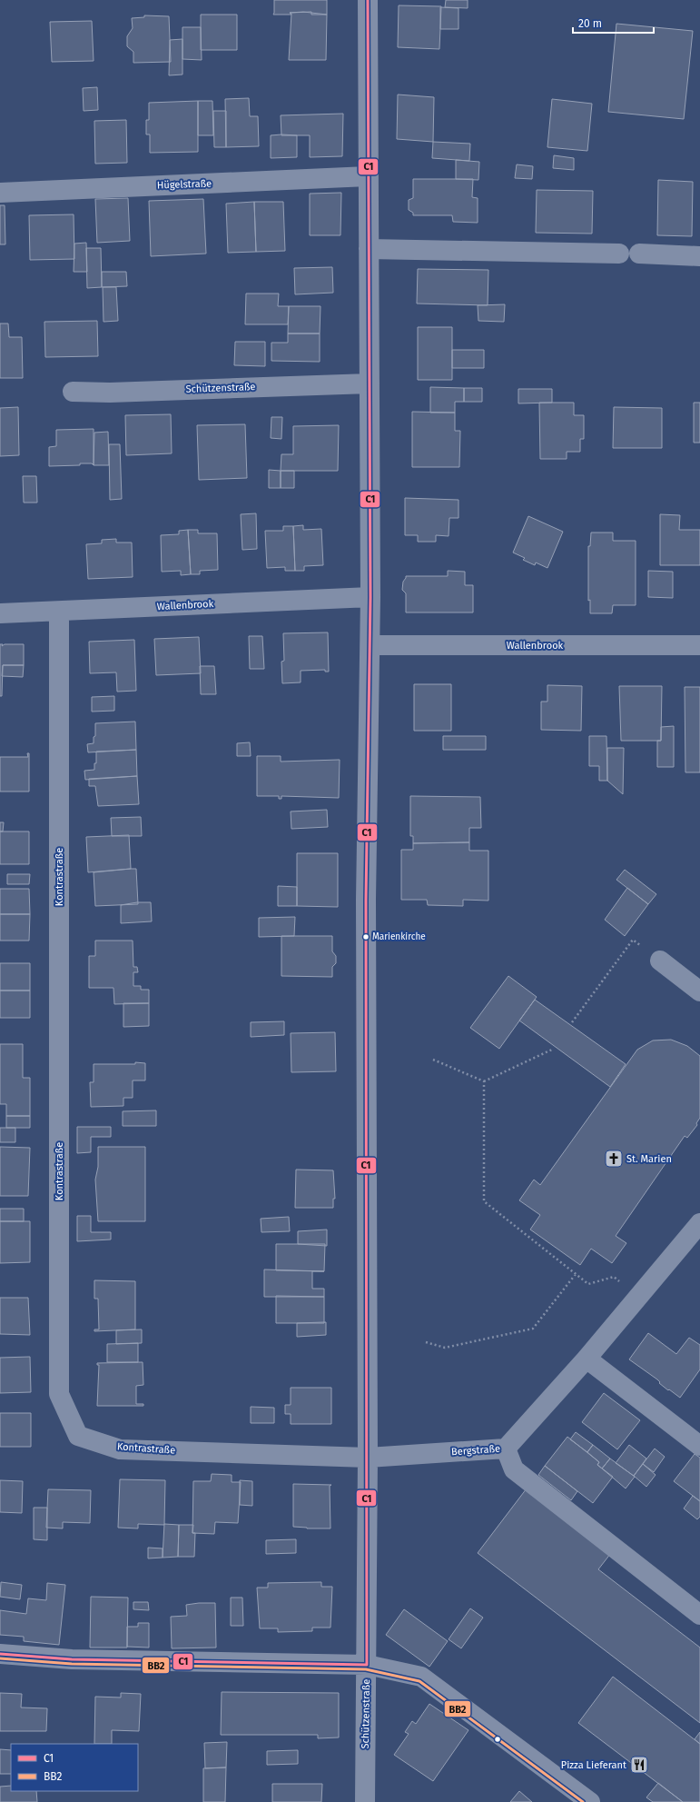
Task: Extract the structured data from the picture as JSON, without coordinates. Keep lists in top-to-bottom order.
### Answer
{
  "streets": {
    "street": [
      "Hügelstraße",
      "Schützenstraße",
      "Wallenbrook",
      "Kontrastraße",
      "Bergstraße"
    ]
  },
  "crossings": [
    ["Hügelstraße", "Schützenstraße"],
    ["Schützenstraße", "Wallenbrook"],
    ["Schützenstraße", "Kontrastraße"],
    ["Schützenstraße", "Bergstraße"],
    ["Wallenbrook", "Kontrastraße"],
    ["Kontrastraße", "Bergstraße"]
  ],
  "places": {
    "other": ["Marienkirche"],
    "church": ["St. Marien"],
    "restaurant": ["Pizza Lieferant"]
  },
  "lines": ["transit line C1", "transit line BB2"],
  "legend": ["C1", "BB2"],
  "scale_bar": "20 m"
}
